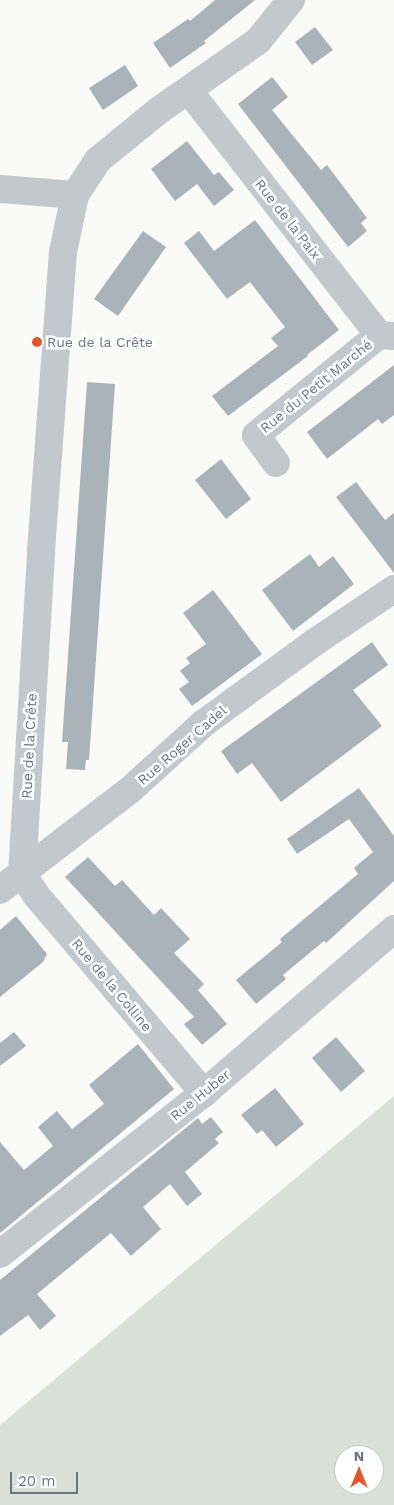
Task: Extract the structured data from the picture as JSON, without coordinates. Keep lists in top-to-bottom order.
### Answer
{
  "streets": {
    "street": [
      "Rue de la Paix",
      "Rue du Petit Marché",
      "Rue Roger Cadel",
      "Rue de la Crête",
      "Rue de la Colline",
      "Rue Huber"
    ]
  },
  "crossings": [
    ["Rue de la Paix", "Rue du Petit Marché"],
    ["Rue de la Paix", "Rue de la Crête"],
    ["Rue Roger Cadel", "Rue de la Crête"],
    ["Rue Roger Cadel", "Rue de la Colline"],
    ["Rue de la Crête", "Rue de la Colline"],
    ["Rue de la Colline", "Rue Huber"]
  ],
  "places": ["Rue de la Crête"],
  "scale_bar": "20 m",
  "north": "top"
}
